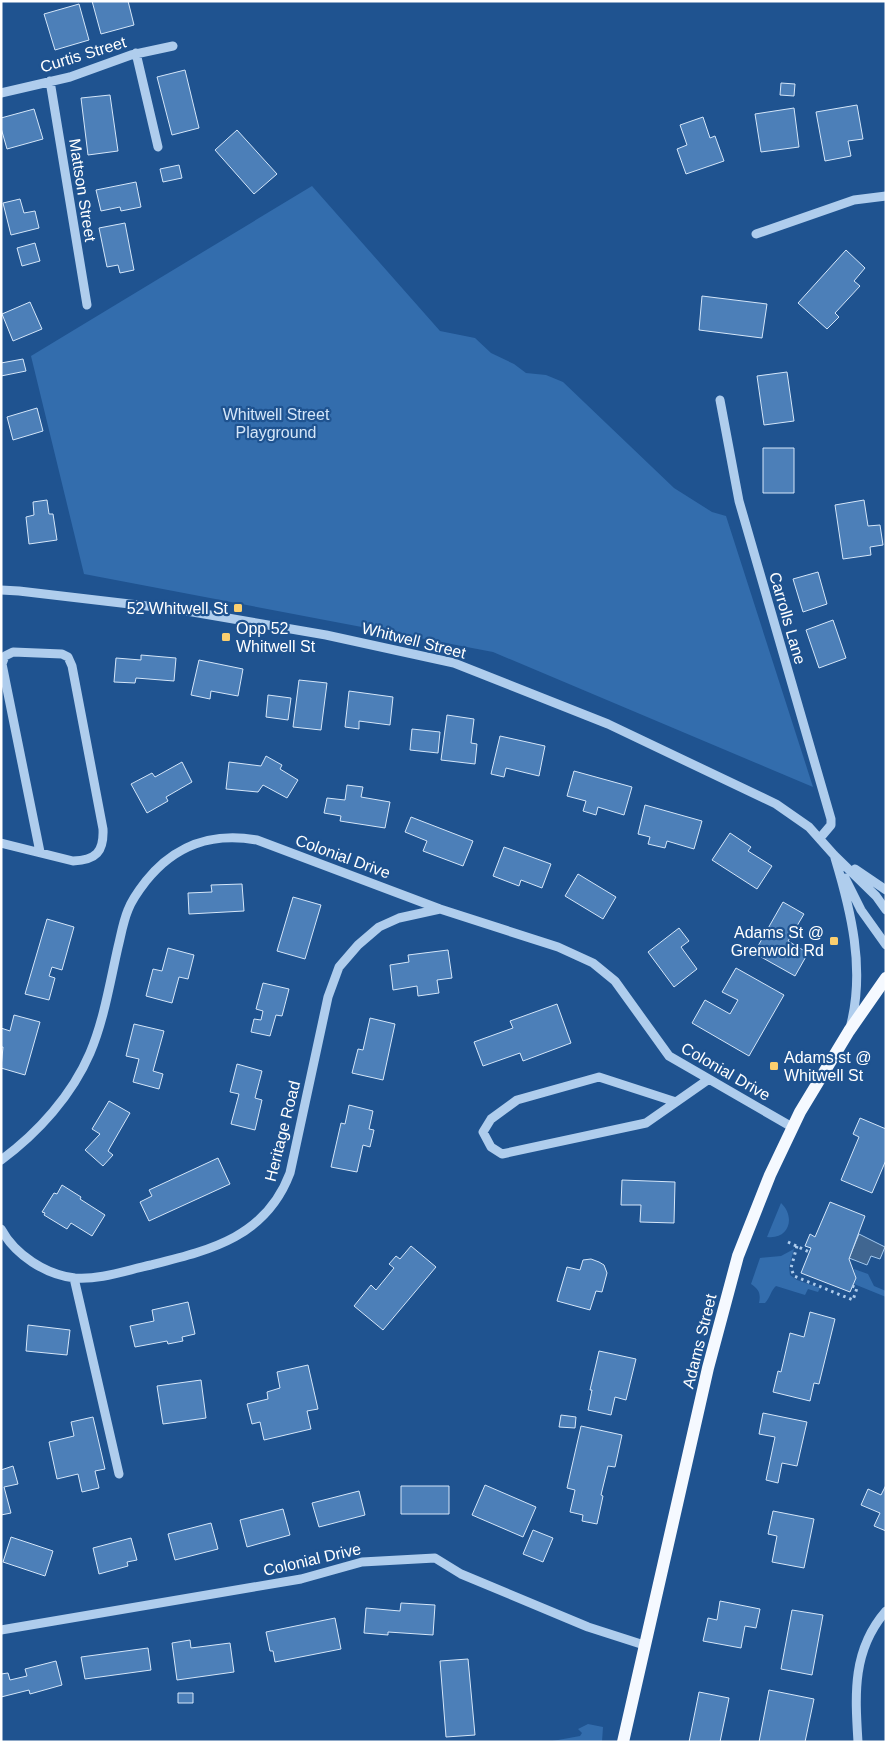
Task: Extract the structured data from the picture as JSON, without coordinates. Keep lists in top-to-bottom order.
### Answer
{
  "streets": {
    "main road": ["Adams Street"],
    "street": [
      "Curtis Street",
      "Mattson Street",
      "Carrolls Lane",
      "Whitwell Street",
      "Colonial Drive",
      "Heritage Road"
    ]
  },
  "crossings": [
    ["Curtis Street", "Mattson Street"],
    ["Carrolls Lane", "Whitwell Street"],
    ["Colonial Drive", "Heritage Road"],
    ["Colonial Drive", "Adams Street"]
  ],
  "parks": ["Whitwell Street Playground"],
  "places": {
    "transit": [
      "52 Whitwell St",
      "Opp 52 Whitwell St",
      "Adams St @ Grenwold Rd",
      "Adams st @ Whitwell St"
    ]
  }
}
